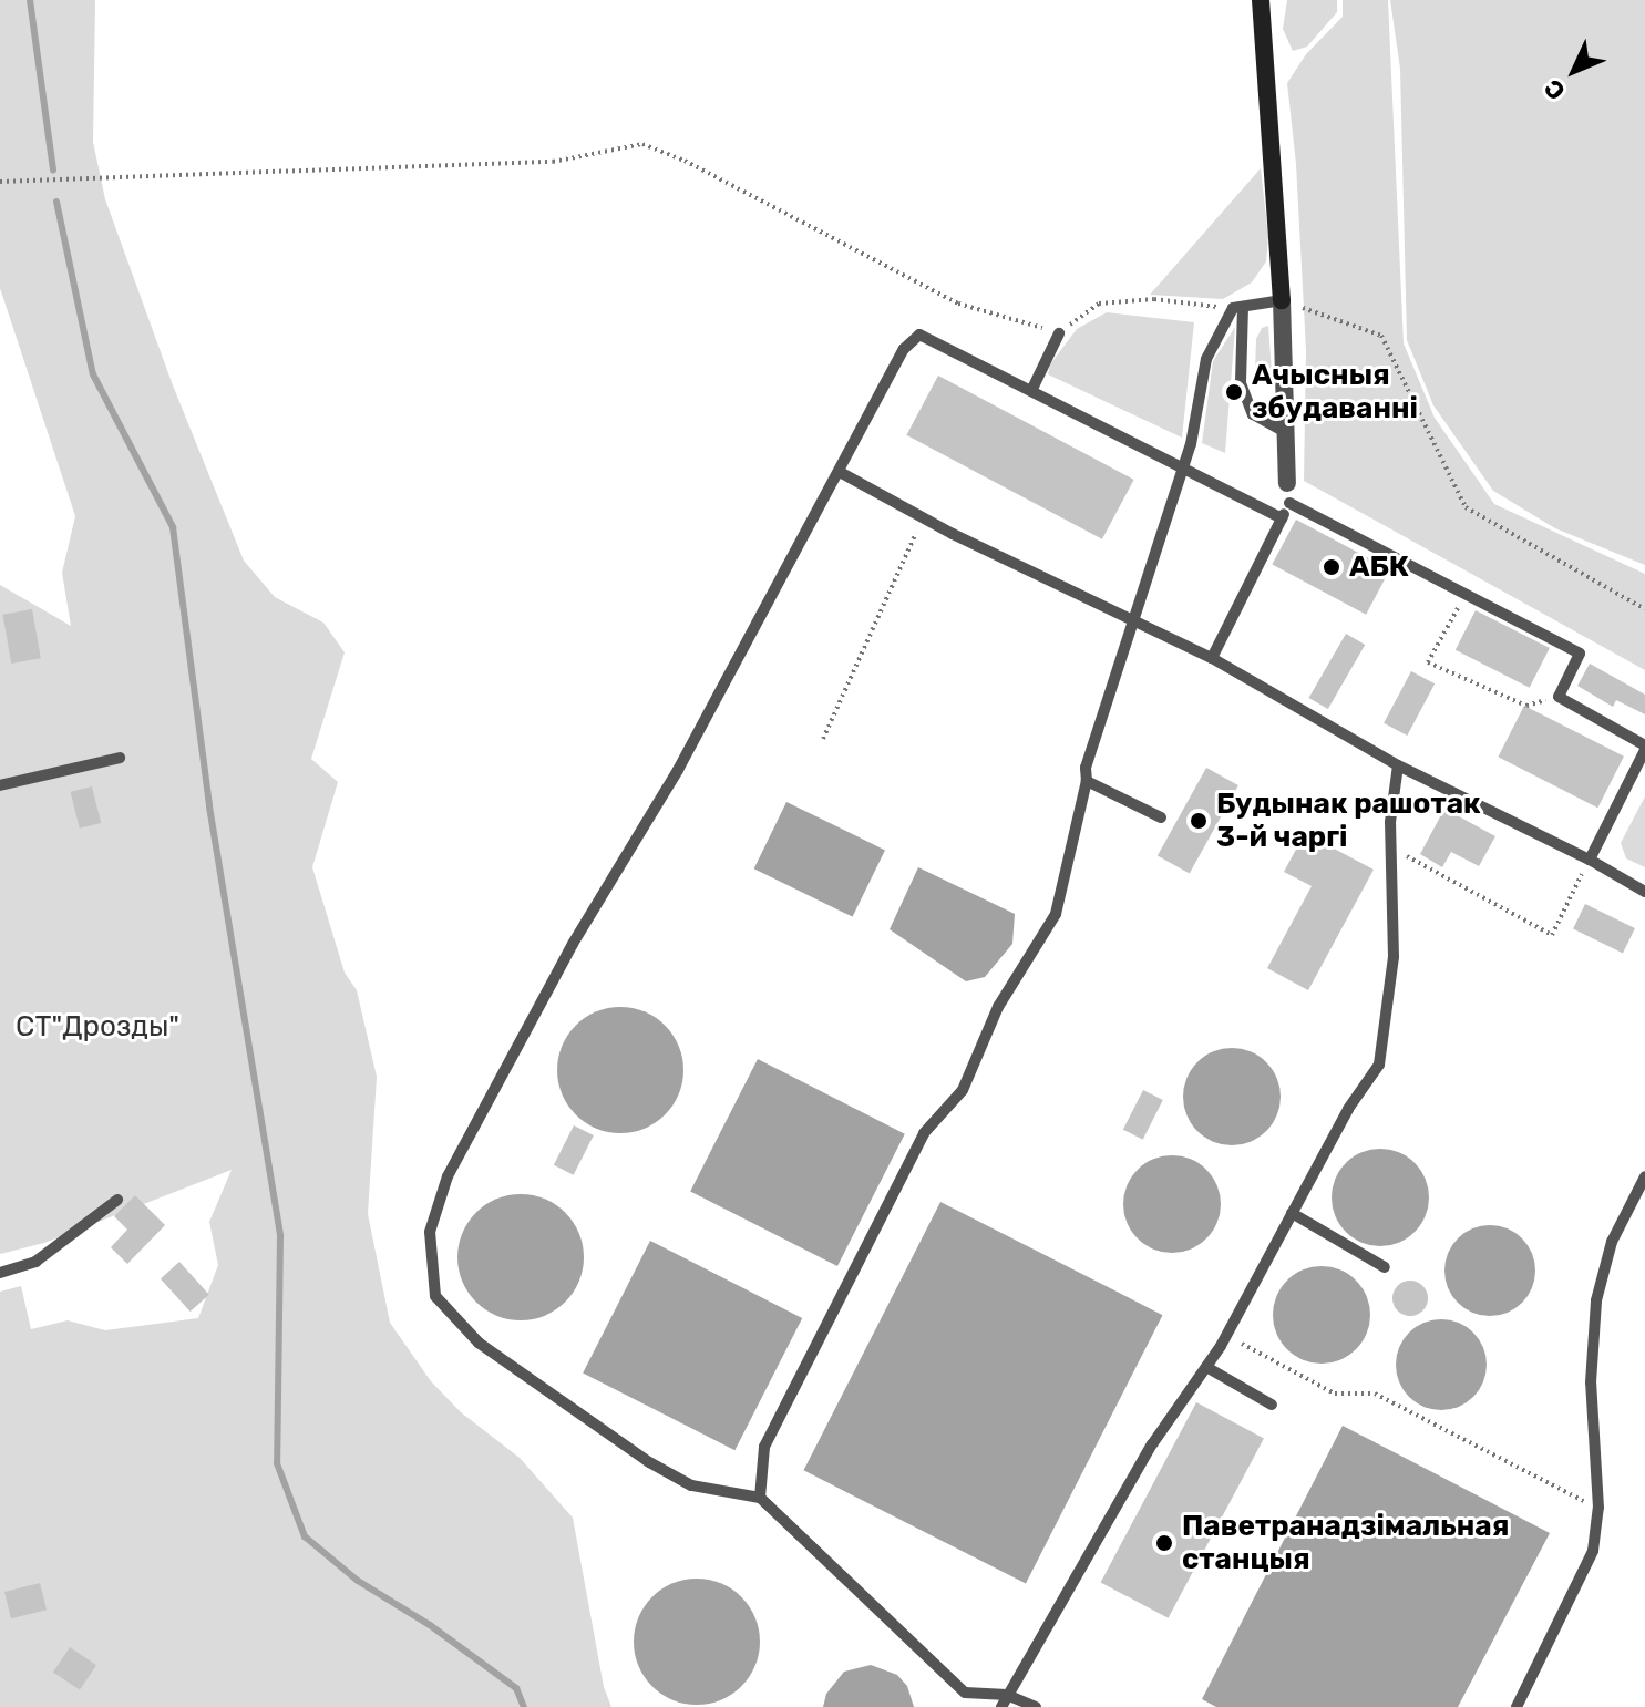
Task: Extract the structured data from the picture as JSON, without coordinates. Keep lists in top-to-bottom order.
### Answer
{
  "parks": ["СТ\"Дрозды\""],
  "places": [
    "Ачысныя збудаванні",
    "АБК",
    "Будынак рашотак 3-й чаргі",
    "Паветранадзімальная станцыя"
  ],
  "north": "bottom left"
}
